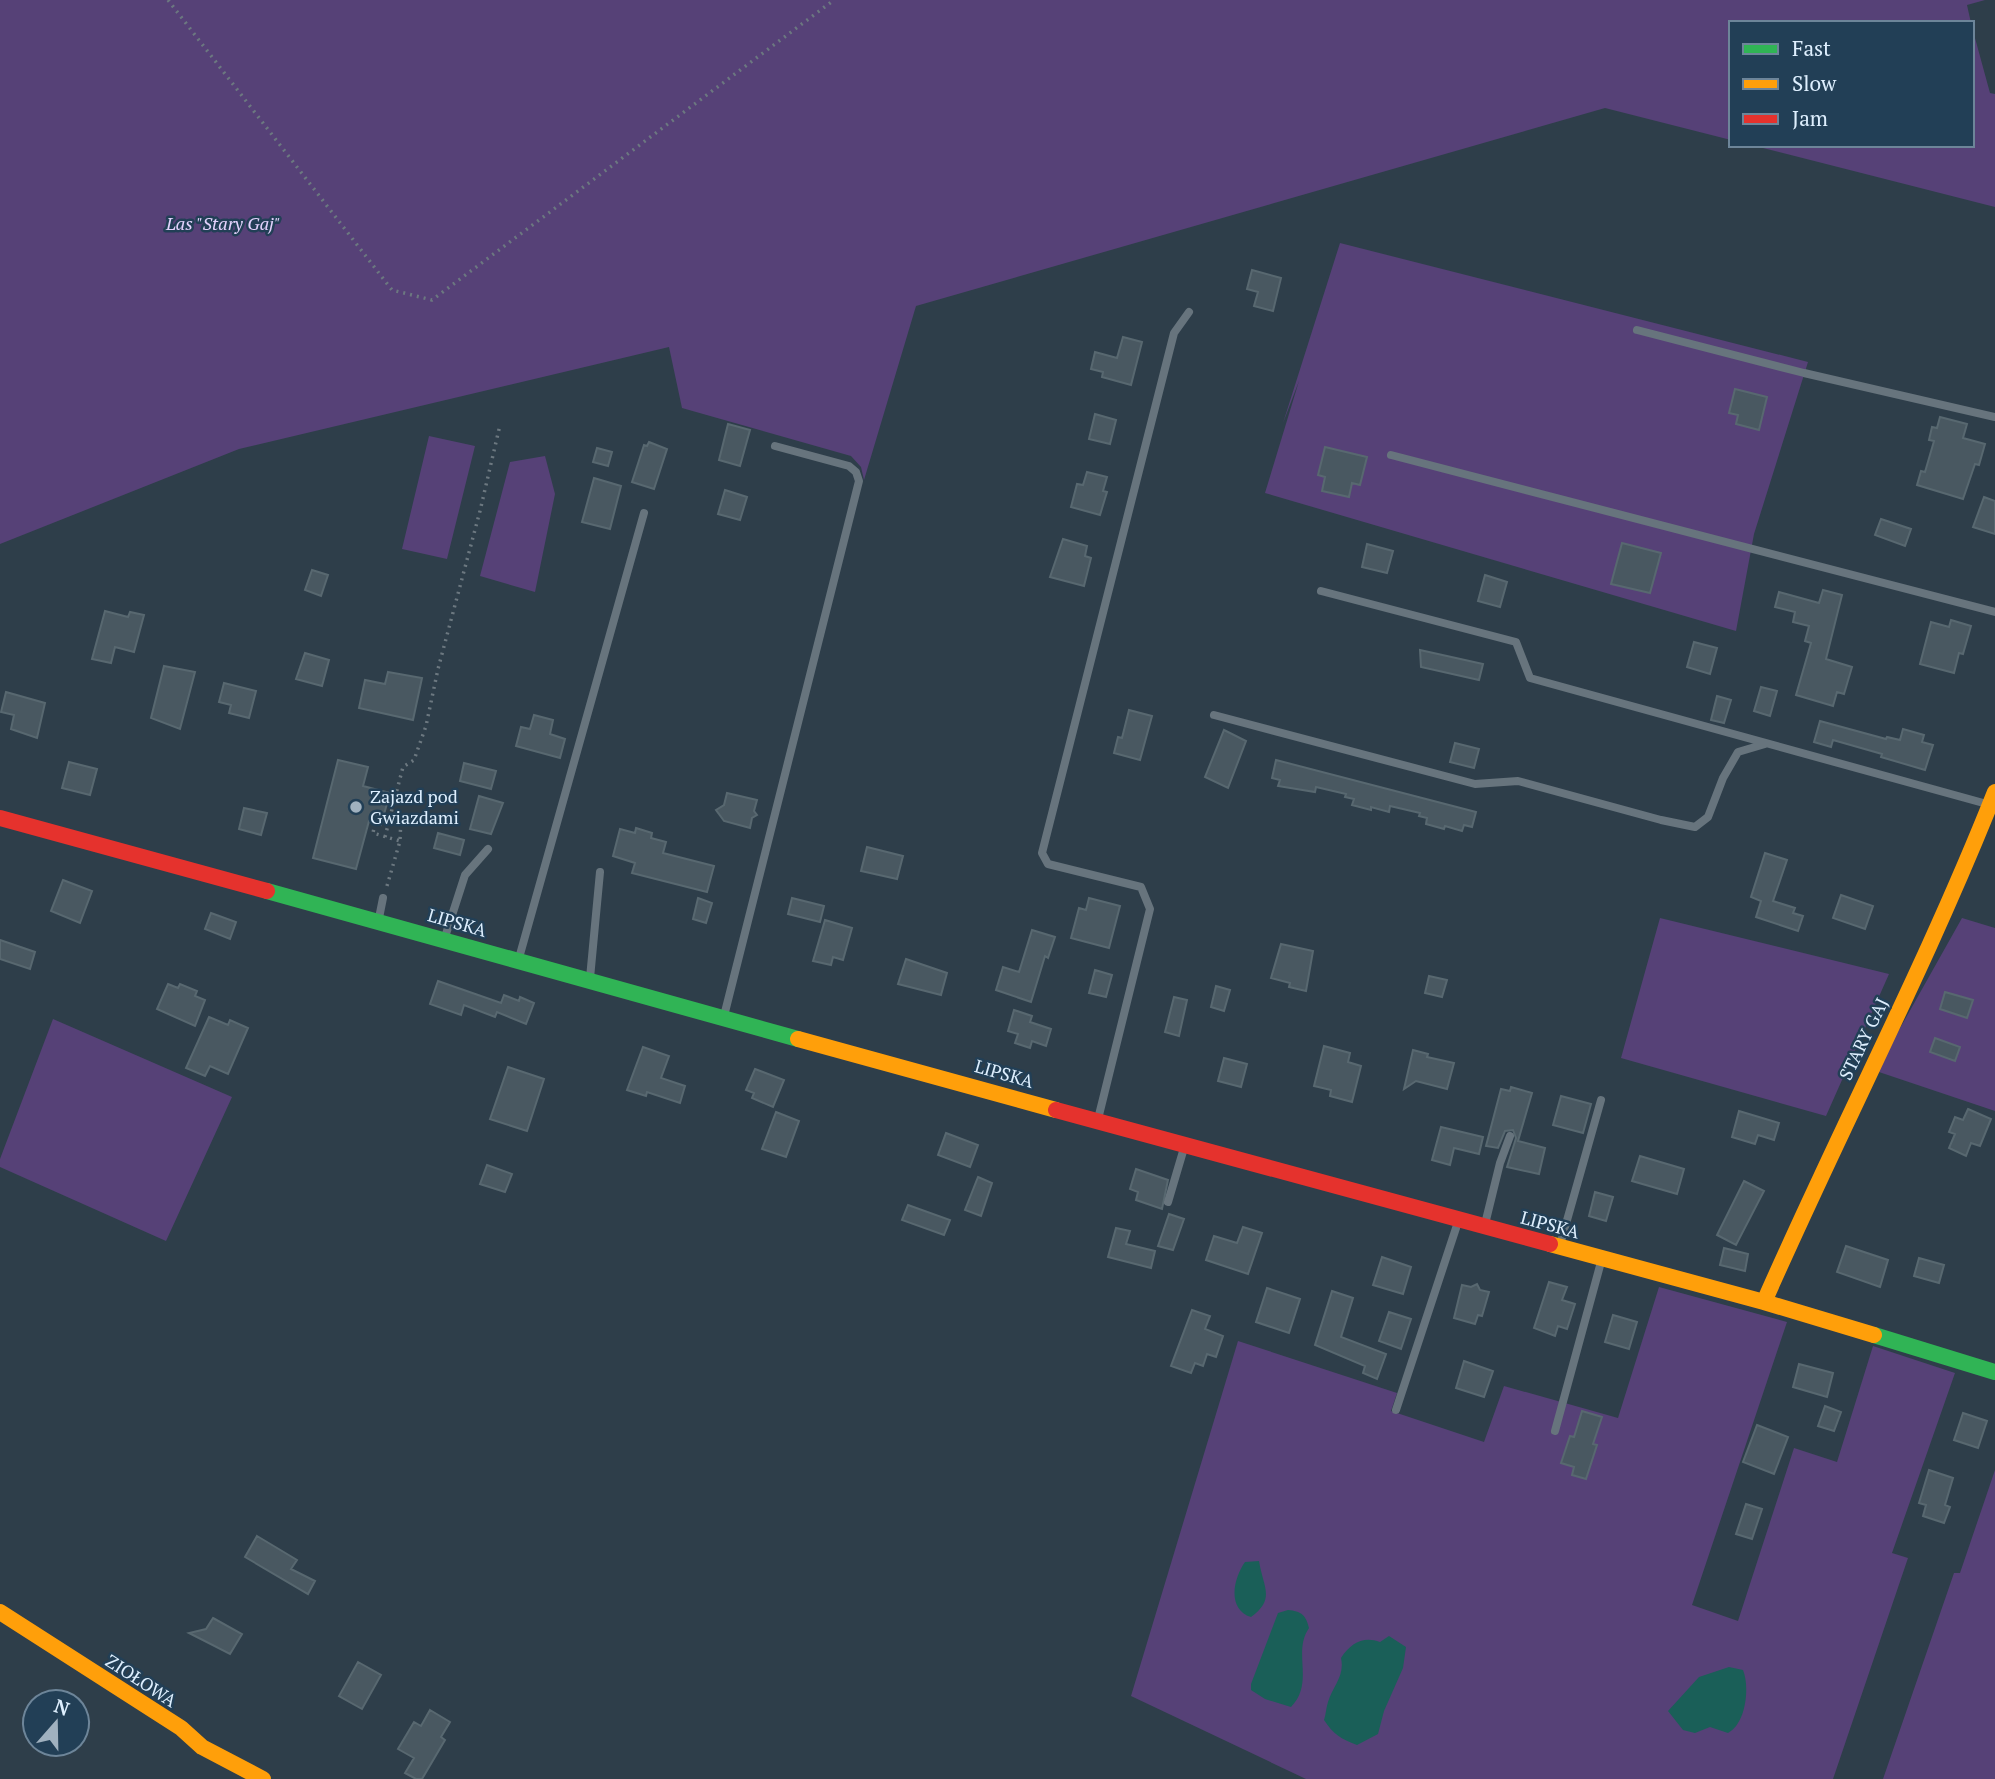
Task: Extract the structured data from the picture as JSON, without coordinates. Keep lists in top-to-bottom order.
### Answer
{
  "streets": {
    "street": ["LIPSKA", "STARY GAJ", "ZIOŁOWA"]
  },
  "crossings": [
    ["LIPSKA", "STARY GAJ"]
  ],
  "parks": ["Las \"Stary Gaj\""],
  "places": ["Zajazd pod Gwiazdami"],
  "legend": ["Fast", "Slow", "Jam"],
  "north": "top"
}
